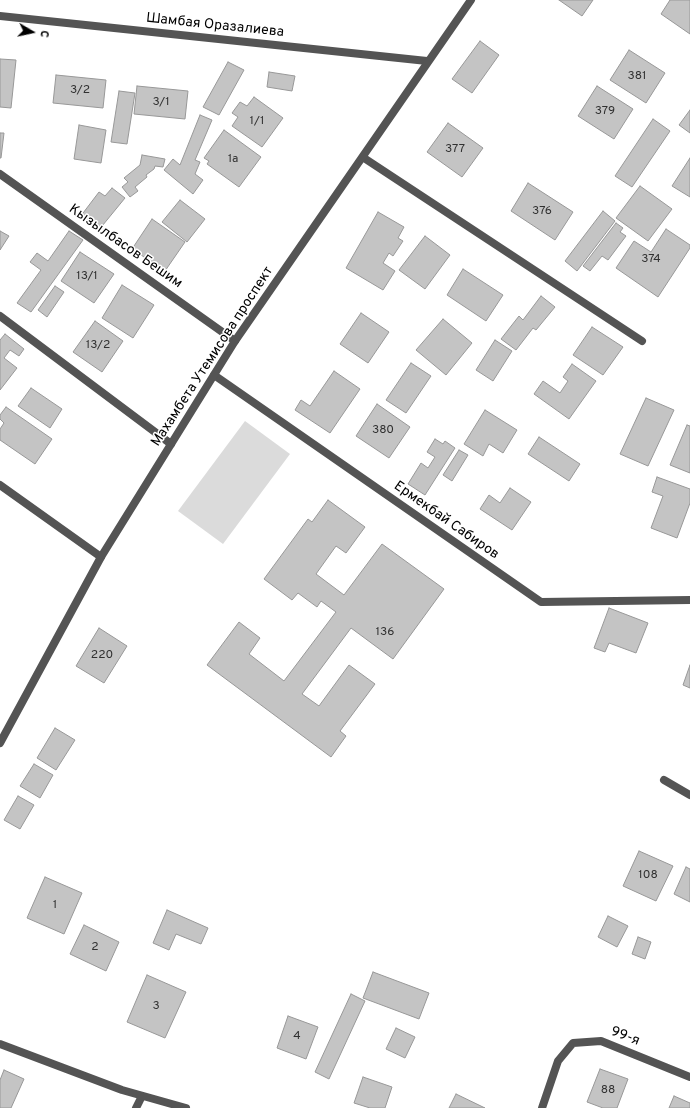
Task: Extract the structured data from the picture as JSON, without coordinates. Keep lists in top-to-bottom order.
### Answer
{
  "streets": {
    "street": [
      "Шамбая Оразалиева",
      "Кызылбасов Бешим",
      "Махамбета Утемисова проспект",
      "Ермекбай Сабиров",
      "99-я"
    ]
  },
  "crossings": [
    ["Шамбая Оразалиева", "Махамбета Утемисова проспект"],
    ["Кызылбасов Бешим", "Махамбета Утемисова проспект"],
    ["Махамбета Утемисова проспект", "Ермекбай Сабиров"]
  ],
  "house_numbers": [
    "381",
    "3/2",
    "3/1",
    "379",
    "1/1",
    "377",
    "1а",
    "376",
    "374",
    "13/1",
    "13/2",
    "380",
    "136",
    "220",
    "108",
    "1",
    "2",
    "3",
    "4",
    "88"
  ],
  "north": "right"
}
